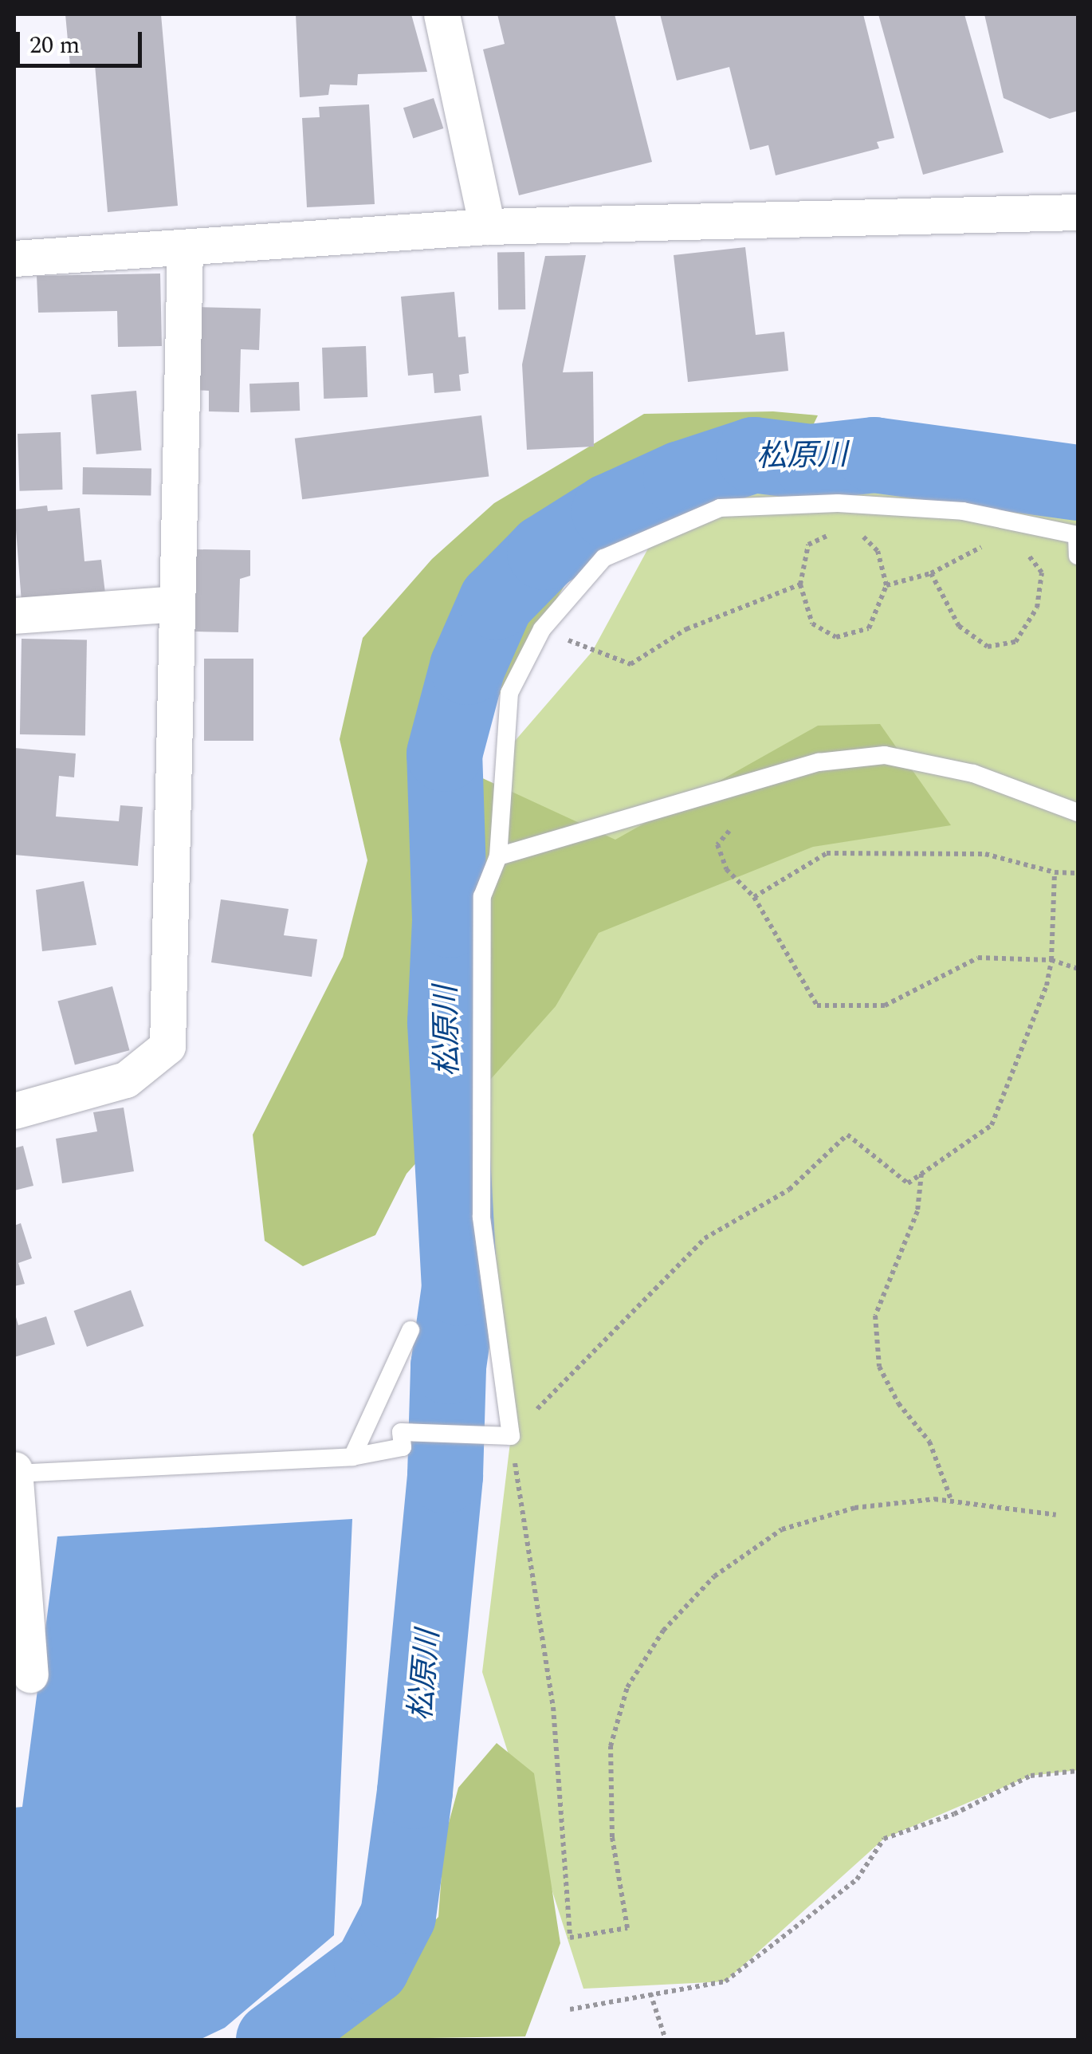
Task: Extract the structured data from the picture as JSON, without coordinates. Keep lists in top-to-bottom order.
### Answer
{
  "water": ["松原川"],
  "scale_bar": "20 m"
}
